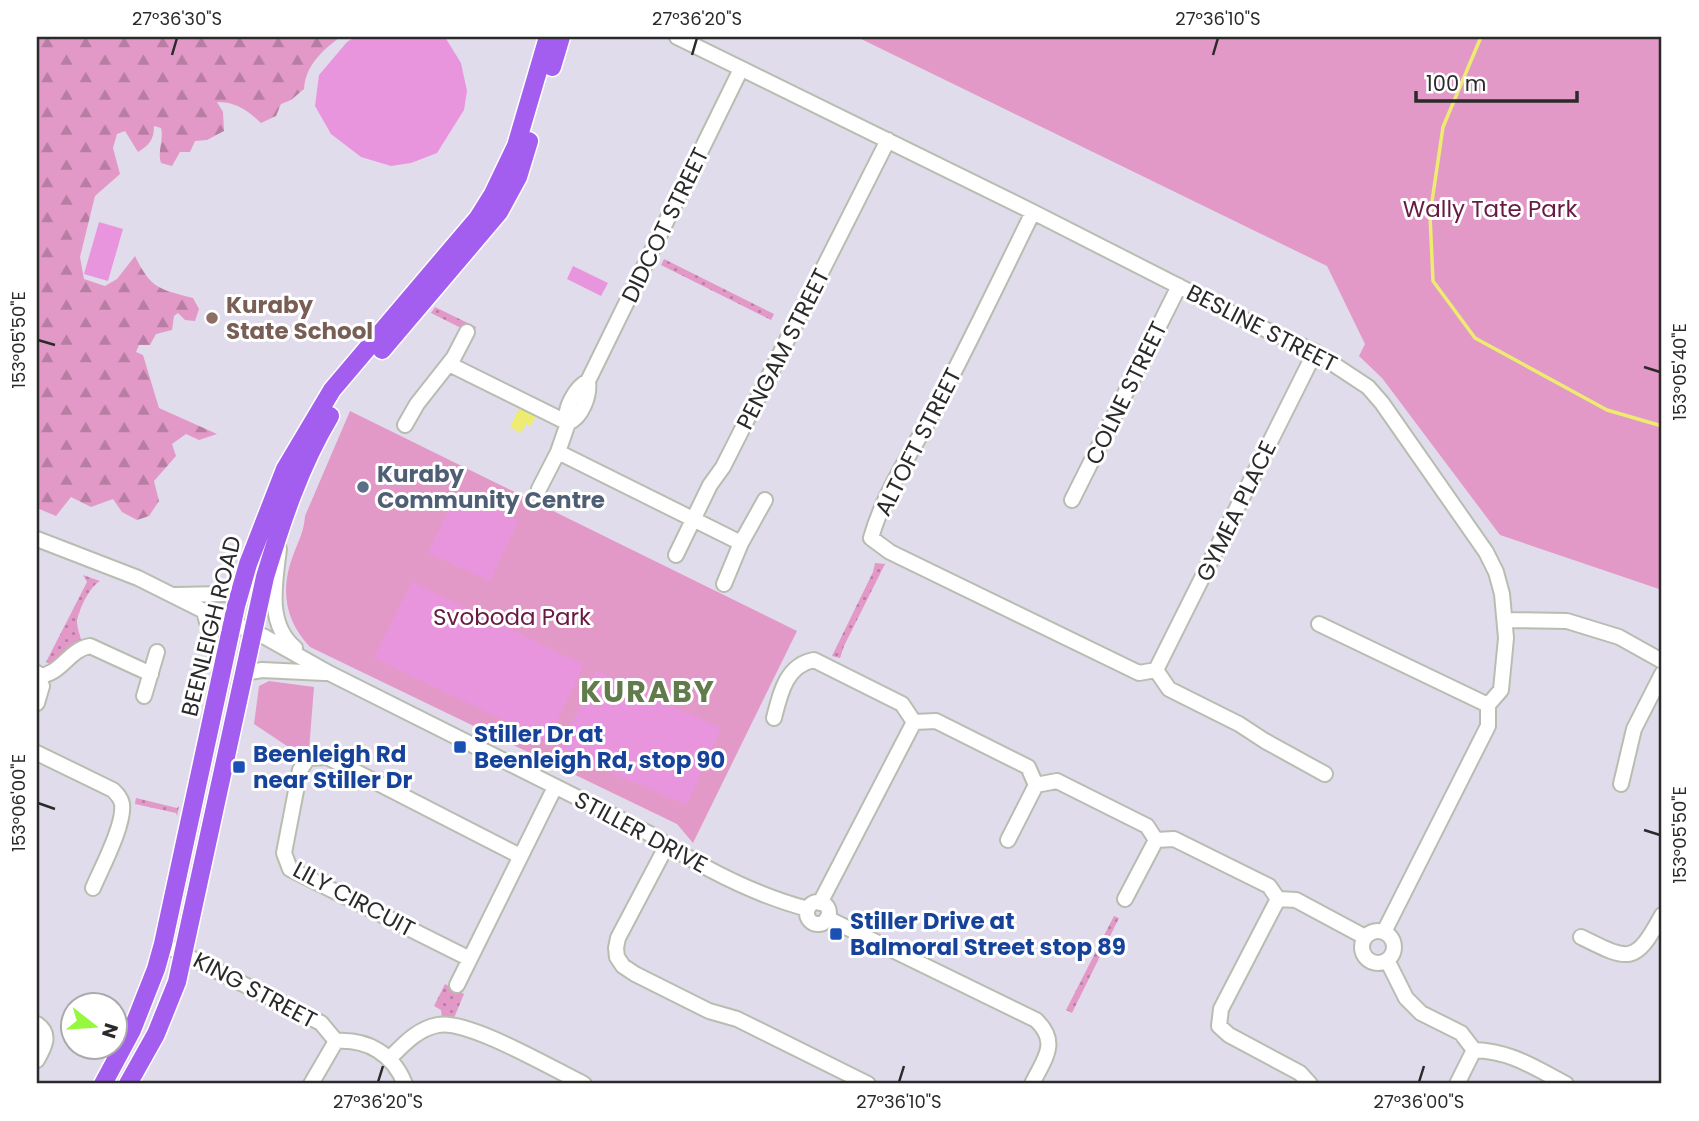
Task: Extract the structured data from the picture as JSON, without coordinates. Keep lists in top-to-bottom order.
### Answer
{
  "streets": {
    "main road": ["BEENLEIGH ROAD"],
    "street": [
      "DIDCOT STREET",
      "BESLINE STREET",
      "PENGAM STREET",
      "COLNE STREET",
      "ALTOFT STREET",
      "GYMEA PLACE",
      "STILLER DRIVE",
      "LILY CIRCUIT",
      "KING STREET"
    ]
  },
  "crossings": [
    ["DIDCOT STREET", "BESLINE STREET"],
    ["BESLINE STREET", "PENGAM STREET"],
    ["BESLINE STREET", "COLNE STREET"],
    ["BESLINE STREET", "ALTOFT STREET"],
    ["BESLINE STREET", "GYMEA PLACE"],
    ["ALTOFT STREET", "GYMEA PLACE"],
    ["BEENLEIGH ROAD", "STILLER DRIVE"],
    ["BEENLEIGH ROAD", "KING STREET"]
  ],
  "districts": ["KURABY"],
  "parks": ["Wally Tate Park", "Svoboda Park"],
  "places": {
    "other": ["Kuraby State School", "Kuraby Community Centre"],
    "transit": ["Stiller Dr at Beenleigh Rd, stop 90", "Beenleigh Rd near Stiller Dr", "Stiller Drive at Balmoral Street stop 89"]
  },
  "scale_bar": "100 m",
  "north": "right",
  "coordinates": [
    "27°36'30\"S",
    "27°36'20\"S",
    "27°36'10\"S",
    "153°05'50\"E",
    "153°05'40\"E",
    "153°06'00\"E",
    "27°36'00\"S"
  ]
}
